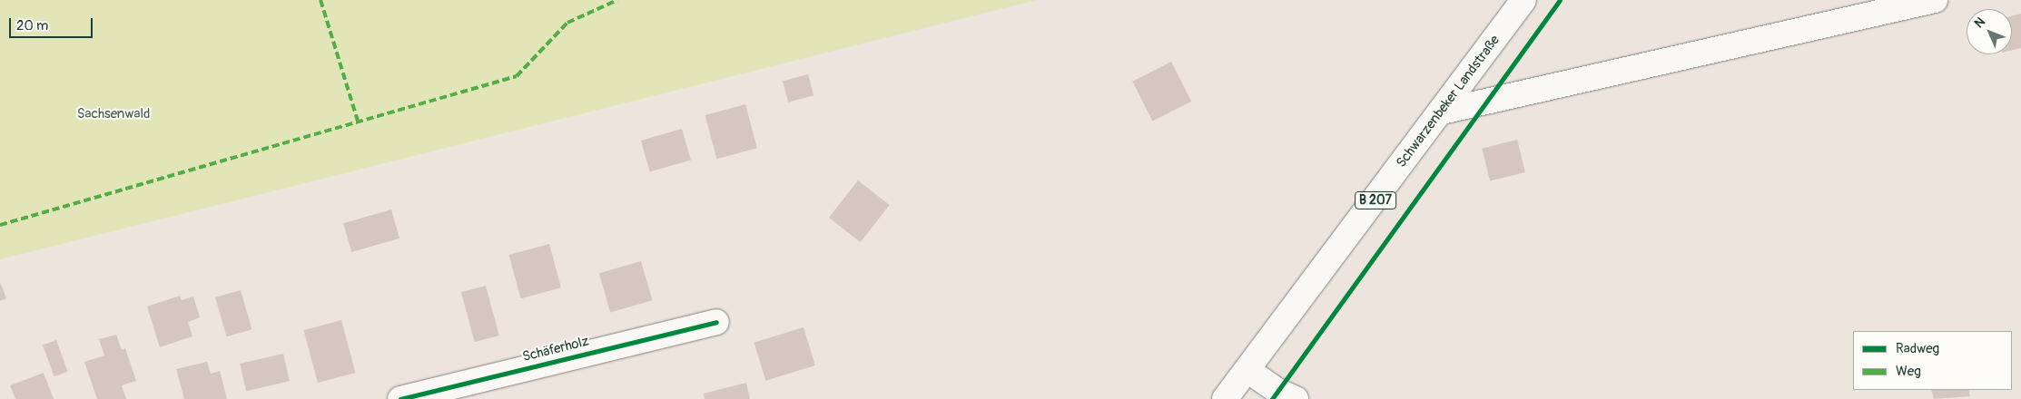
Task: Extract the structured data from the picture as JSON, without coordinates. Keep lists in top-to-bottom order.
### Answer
{
  "streets": {
    "main road": ["Schwarzenbeker Landstraße", "B 207", "Schäferholz"]
  },
  "parks": ["Sachsenwald"],
  "legend": ["Radweg", "Weg"],
  "scale_bar": "20 m",
  "north": "top left"
}
